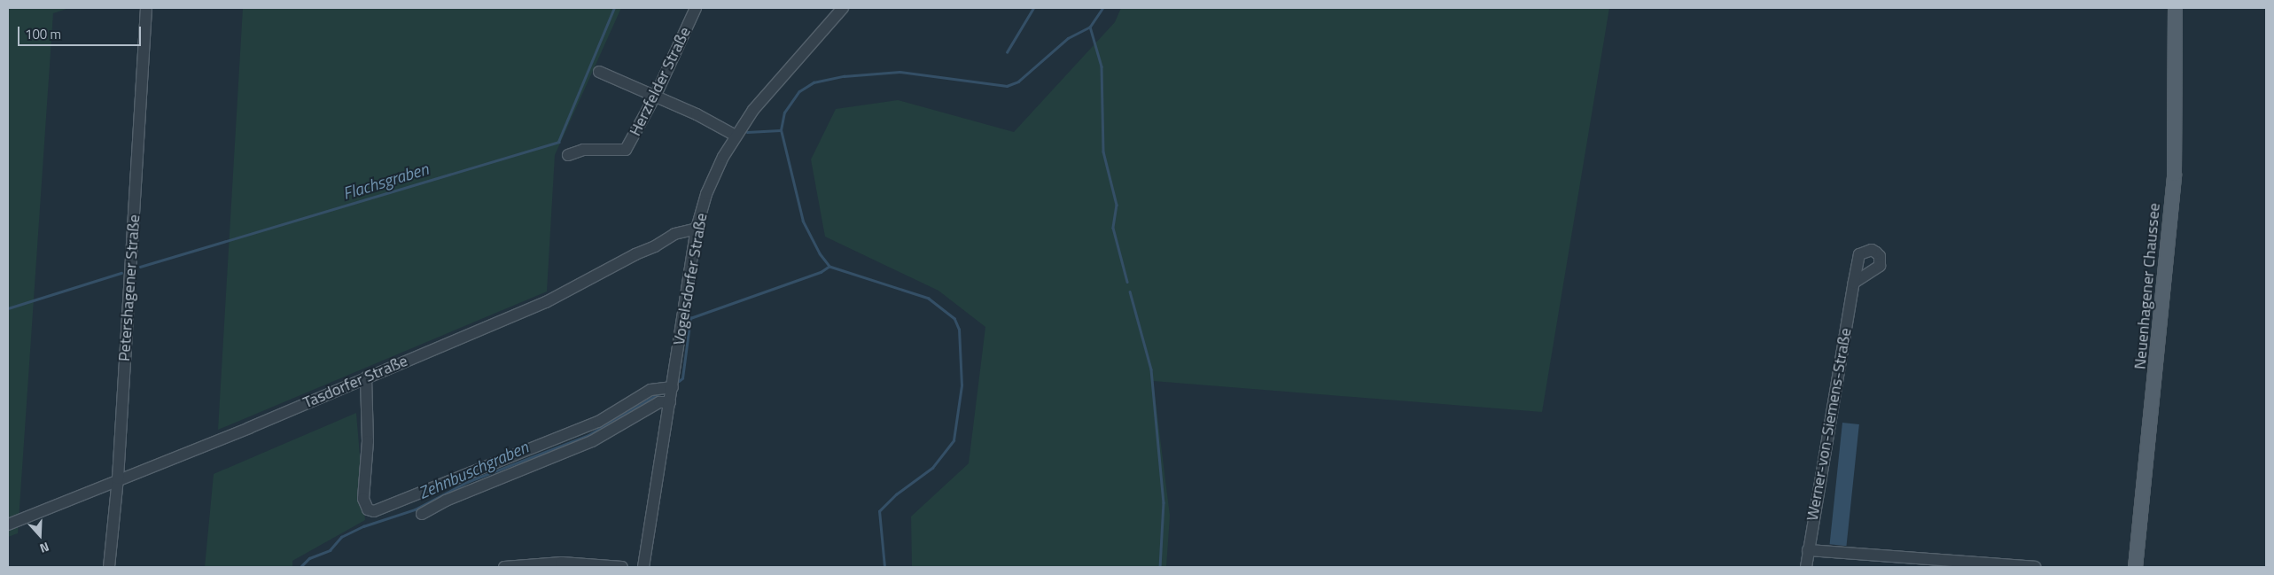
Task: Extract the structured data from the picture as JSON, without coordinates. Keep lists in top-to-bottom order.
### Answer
{
  "streets": {
    "main road": ["Neuenhagener Chaussee"],
    "street": [
      "Herzfelder Straße",
      "Vogelsdorfer Straße",
      "Petershagener Straße",
      "Tasdorfer Straße",
      "Werner-von-Siemens-Straße"
    ]
  },
  "crossings": [
    ["Vogelsdorfer Straße", "Tasdorfer Straße"],
    ["Petershagener Straße", "Tasdorfer Straße"]
  ],
  "water": ["Flachsgraben", "Zehnbuschgraben"],
  "scale_bar": "100 m",
  "north": "bottom"
}
